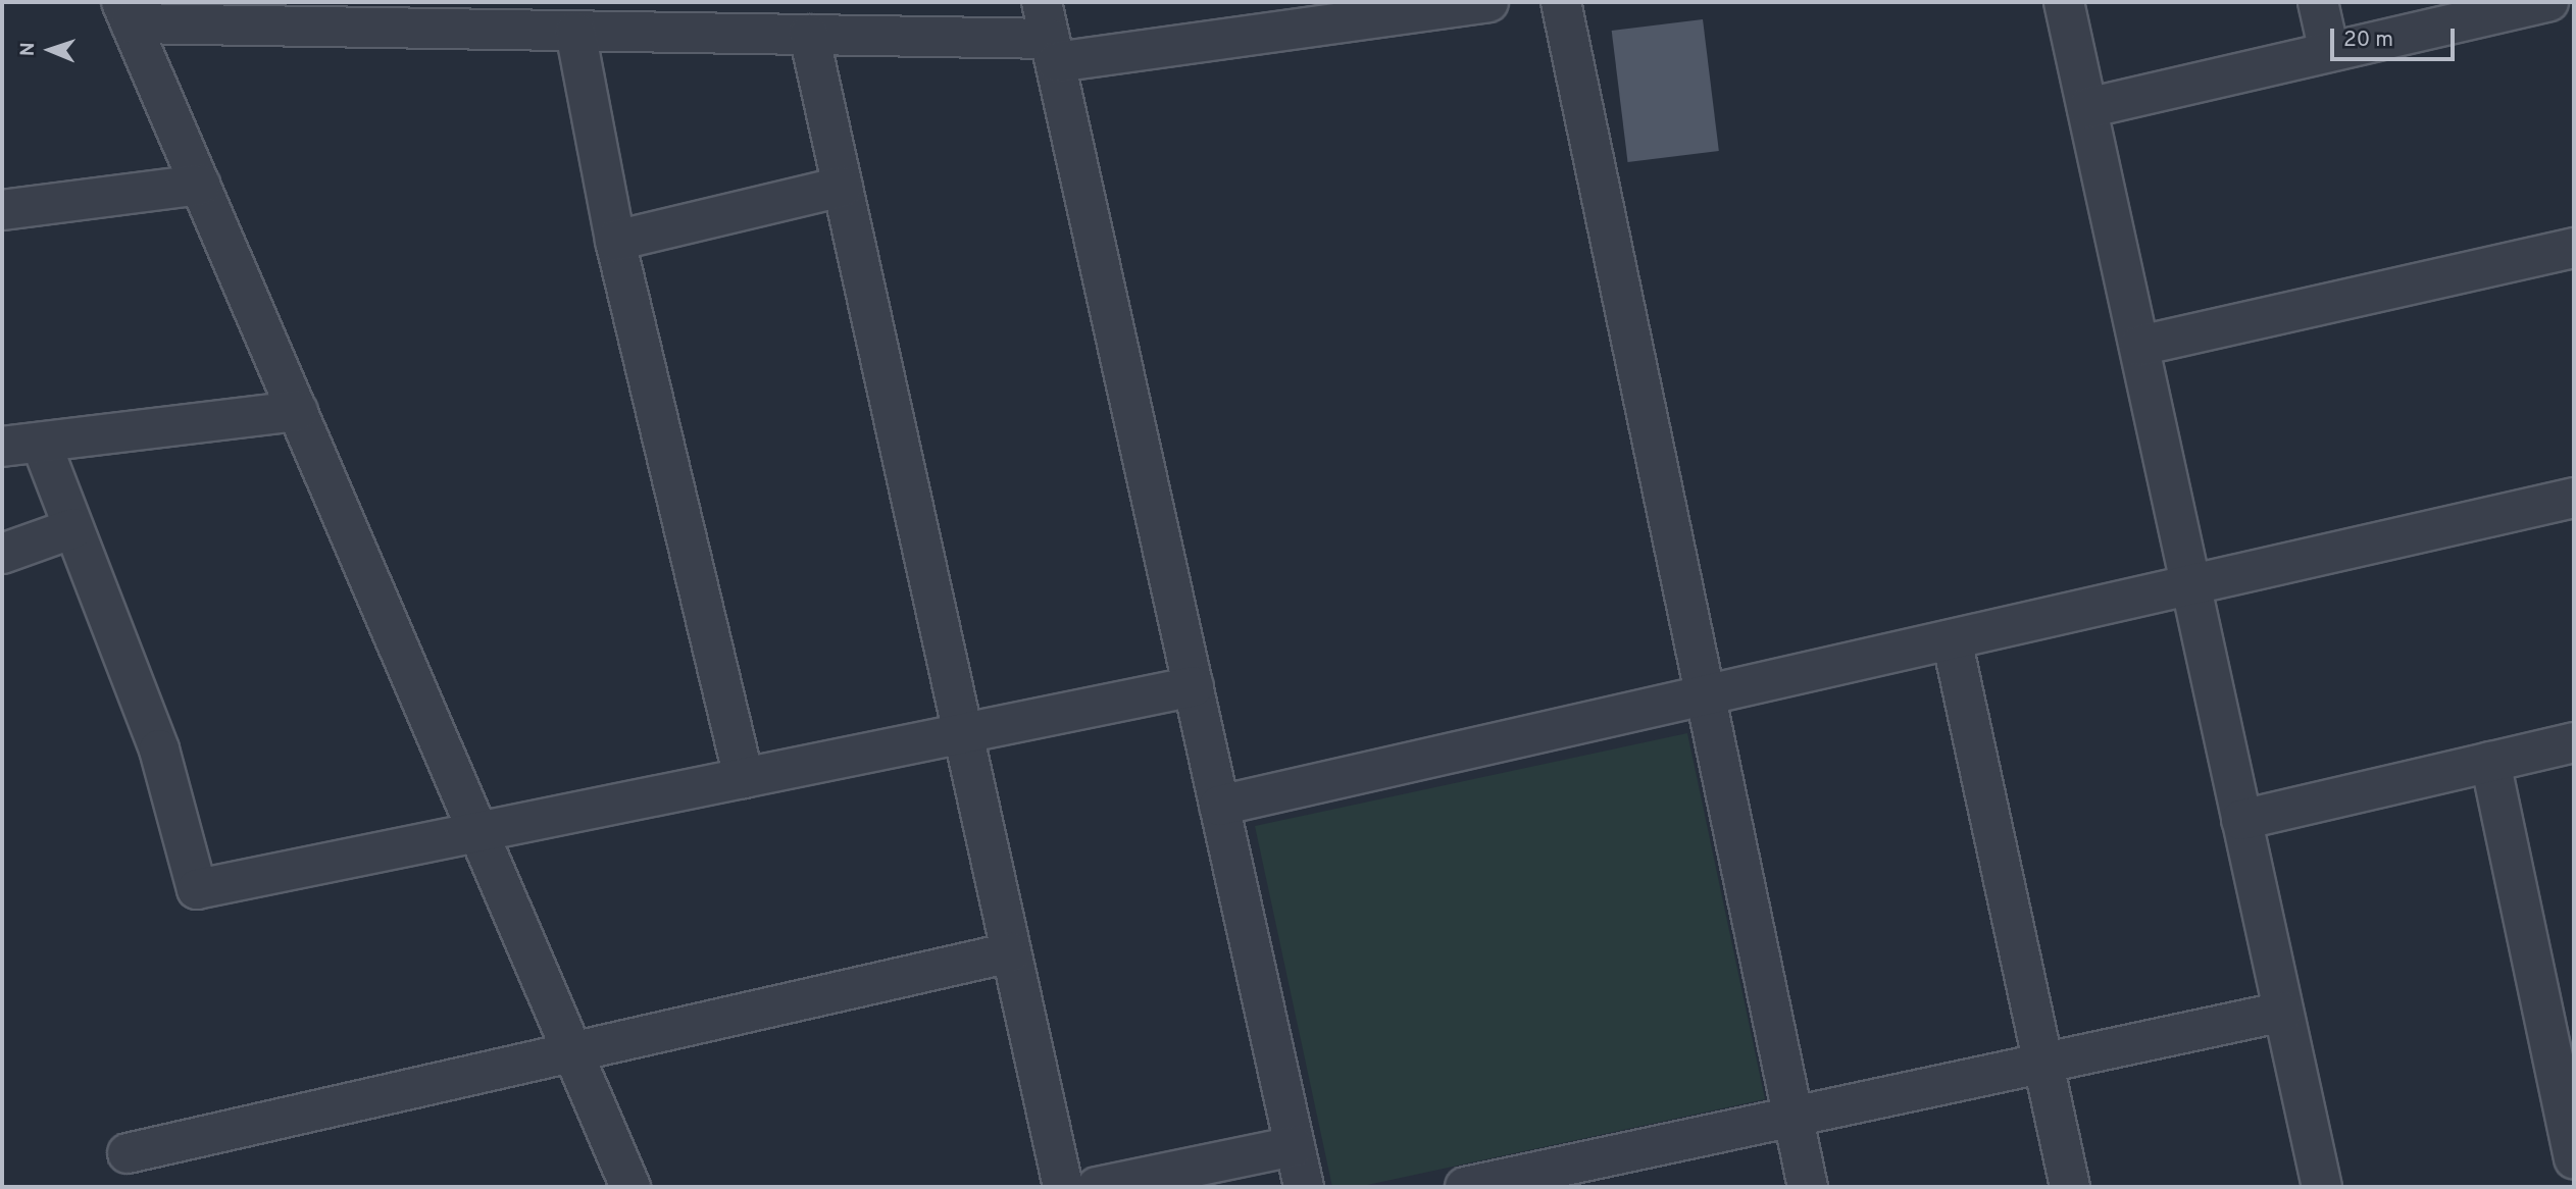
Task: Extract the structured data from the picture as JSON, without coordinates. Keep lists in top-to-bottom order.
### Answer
{
  "scale_bar": "20 m",
  "north": "left"
}
